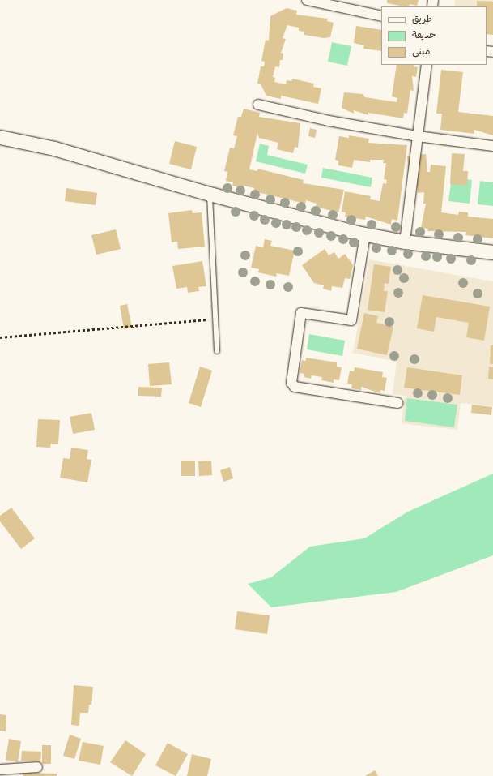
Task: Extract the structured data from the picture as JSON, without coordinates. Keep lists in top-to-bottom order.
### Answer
{
  "legend": ["طريق", "حديقة", "مبنى"]
}
